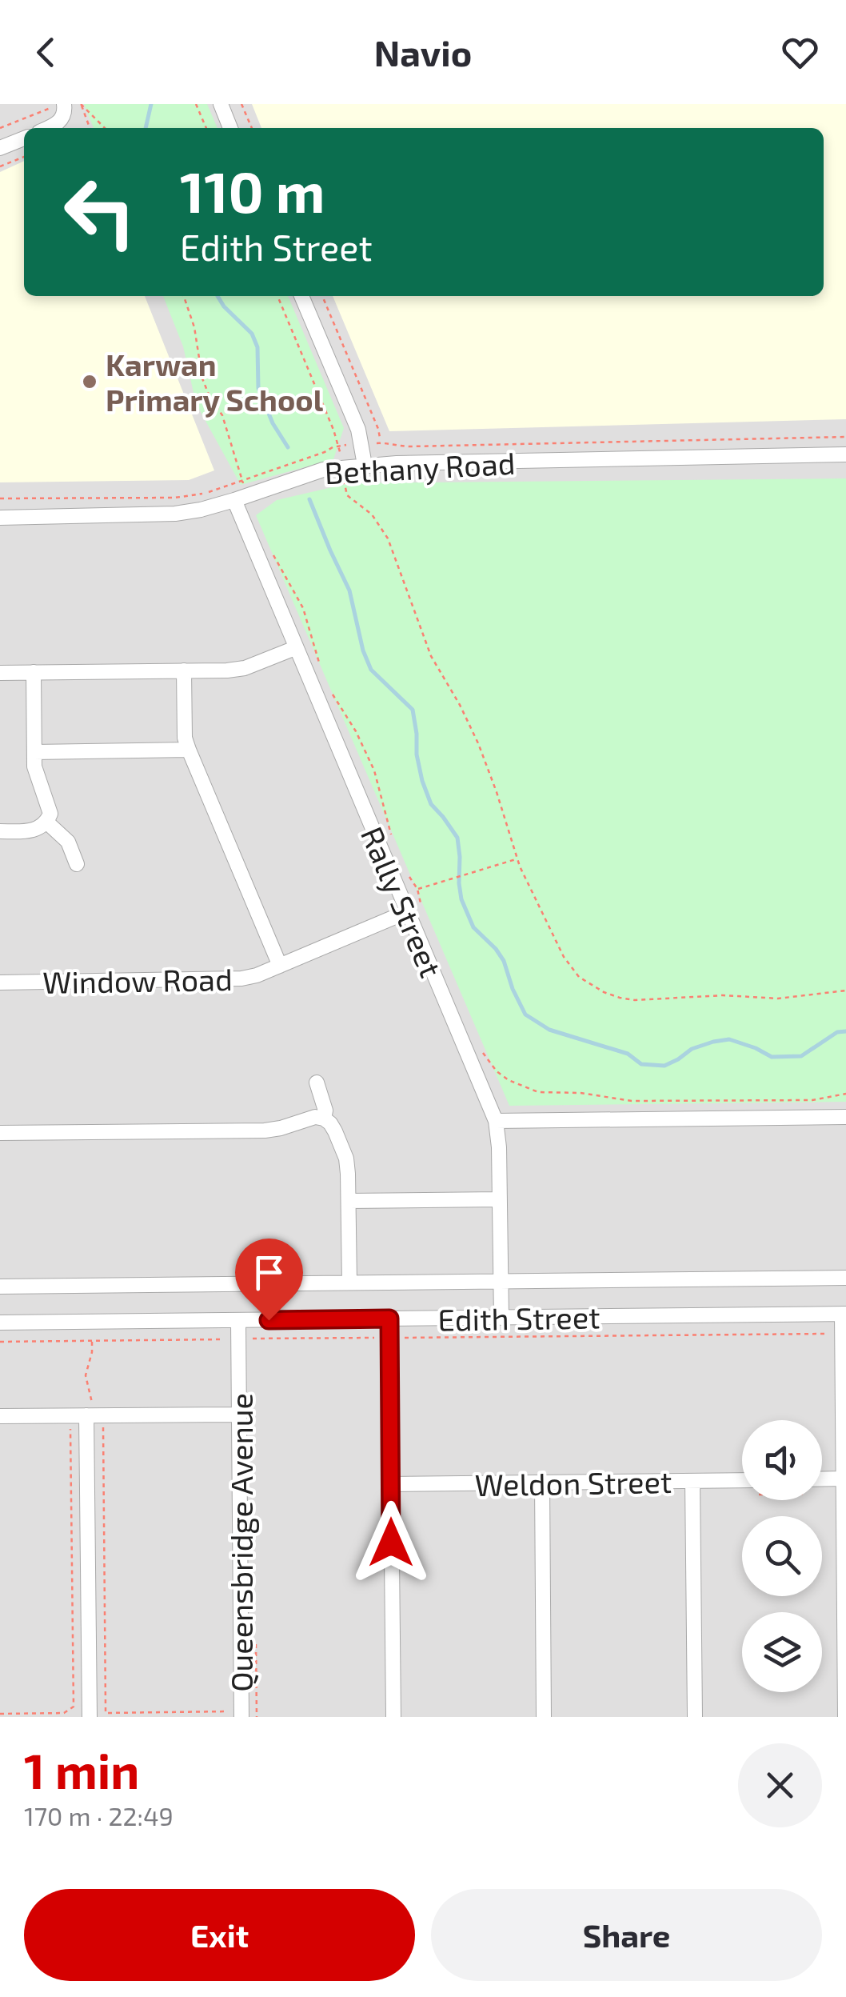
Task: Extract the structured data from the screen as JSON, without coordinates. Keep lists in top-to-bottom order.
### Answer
{
  "streets": {
    "street": [
      "Bethany Road",
      "Rally Street",
      "Window Road",
      "Edith Street",
      "Weldon Street",
      "Queensbridge Avenue"
    ]
  },
  "crossings": [
    ["Bethany Road", "Rally Street"],
    ["Rally Street", "Window Road"],
    ["Rally Street", "Edith Street"],
    ["Edith Street", "Queensbridge Avenue"]
  ],
  "places": ["Karwan Primary School"],
  "page": {
    "header": "Navio",
    "turn": ["110 m", "Edith Street"],
    "heading": ["1 min", "170 m · 22:49"],
    "buttons": ["Exit", "Share"]
  }
}
